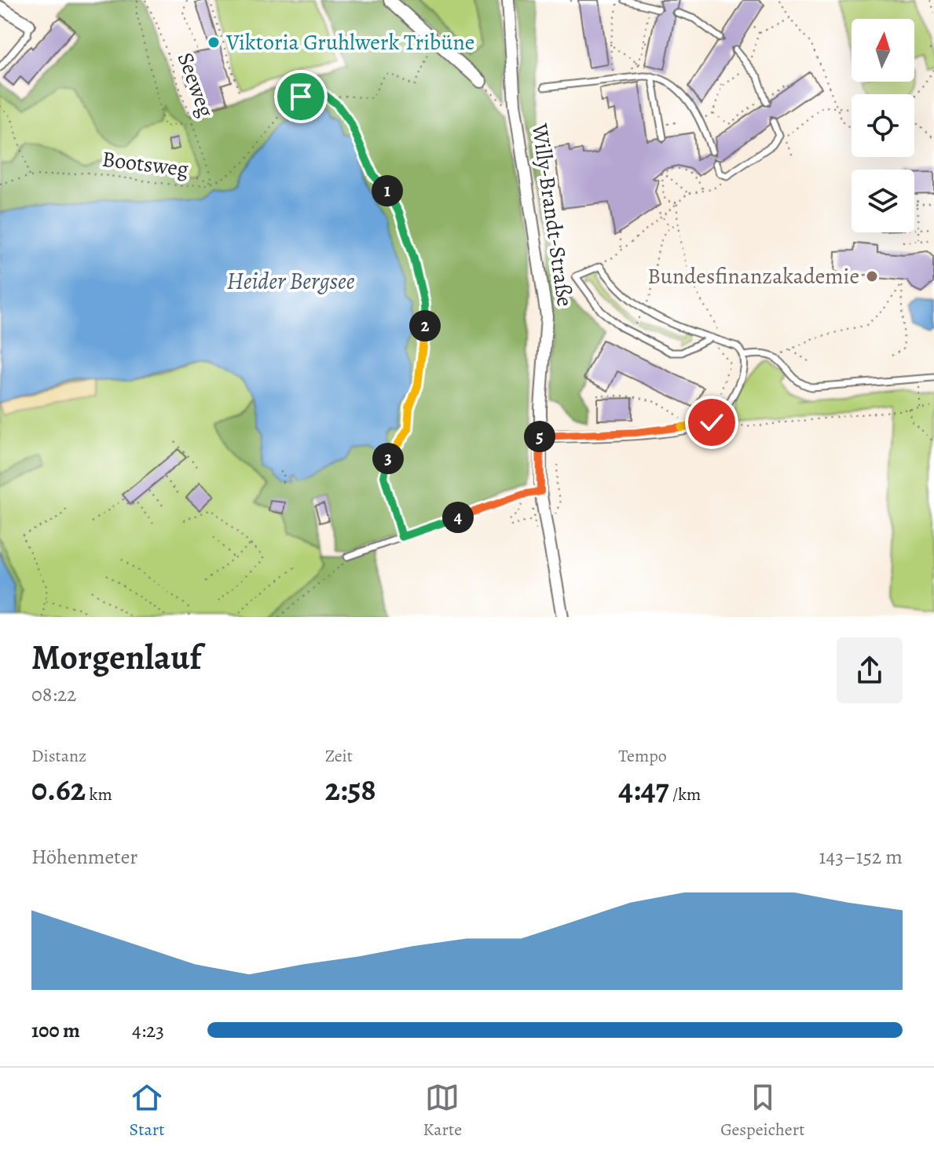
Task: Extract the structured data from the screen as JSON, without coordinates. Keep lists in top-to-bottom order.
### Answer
{
  "streets": {
    "street": ["Willy-Brandt-Straße"],
    "path": ["Seeweg", "Bootsweg"]
  },
  "crossings": [
    ["Seeweg", "Bootsweg"]
  ],
  "water": ["Heider Bergsee"],
  "places": ["Viktoria Gruhlwerk Tribüne", "Bundesfinanzakademie"],
  "north": "top",
  "page": {
    "pins": [
      "1",
      "2",
      "5",
      "3",
      "4"
    ],
    "heading": ["Morgenlauf", "08:22"],
    "stats": [
      ["Distanz", "0.62 km"],
      ["Zeit", "2:58"],
      ["Tempo", "4:47 /km"]
    ],
    "chart": ["Höhenmeter", "143–152 m"],
    "list": [
      {
        "name": "100 m",
        "note": "4:23"
      }
    ],
    "tabs": ["Start", "Karte", "Gespeichert"]
  }
}
